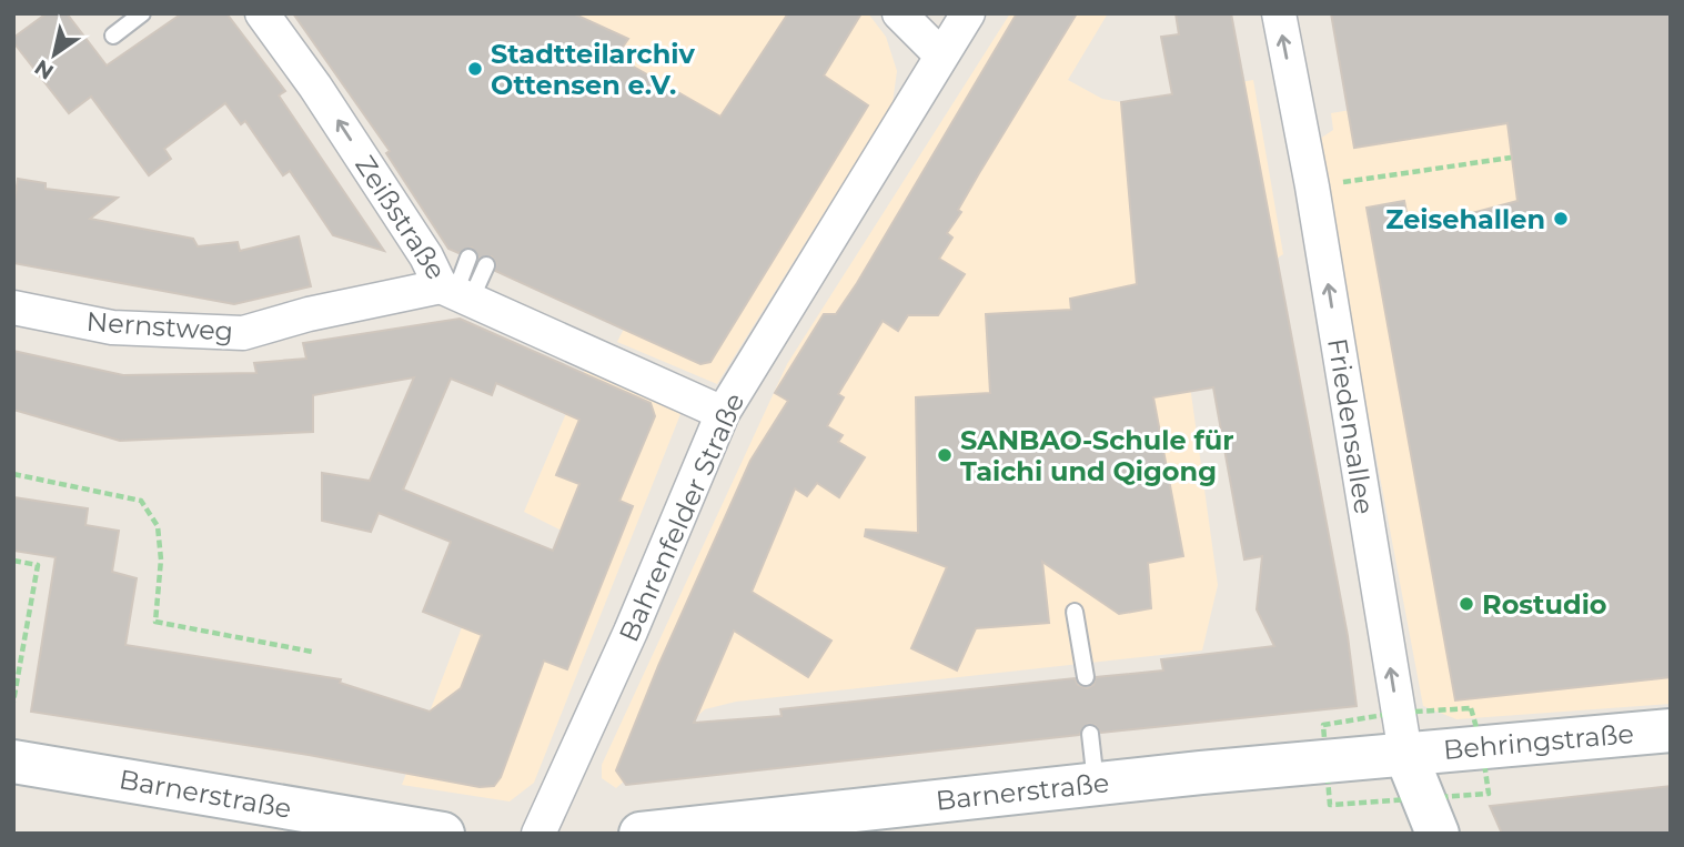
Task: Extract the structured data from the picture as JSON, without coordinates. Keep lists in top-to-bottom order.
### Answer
{
  "streets": {
    "main road": ["Friedensallee", "Behringstraße", "Barnerstraße"],
    "street": ["Zeißstraße", "Nernstweg", "Bahrenfelder Straße"]
  },
  "crossings": [
    ["Zeißstraße", "Nernstweg"],
    ["Zeißstraße", "Bahrenfelder Straße"],
    ["Friedensallee", "Behringstraße"],
    ["Friedensallee", "Barnerstraße"],
    ["Behringstraße", "Barnerstraße"]
  ],
  "one_way": ["Zeißstraße", "Friedensallee"],
  "places": [
    "Stadtteilarchiv Ottensen e.V.",
    "Zeisehallen",
    "SANBAO-Schule für Taichi und Qigong",
    "Rostudio"
  ],
  "north": "bottom left"
}
